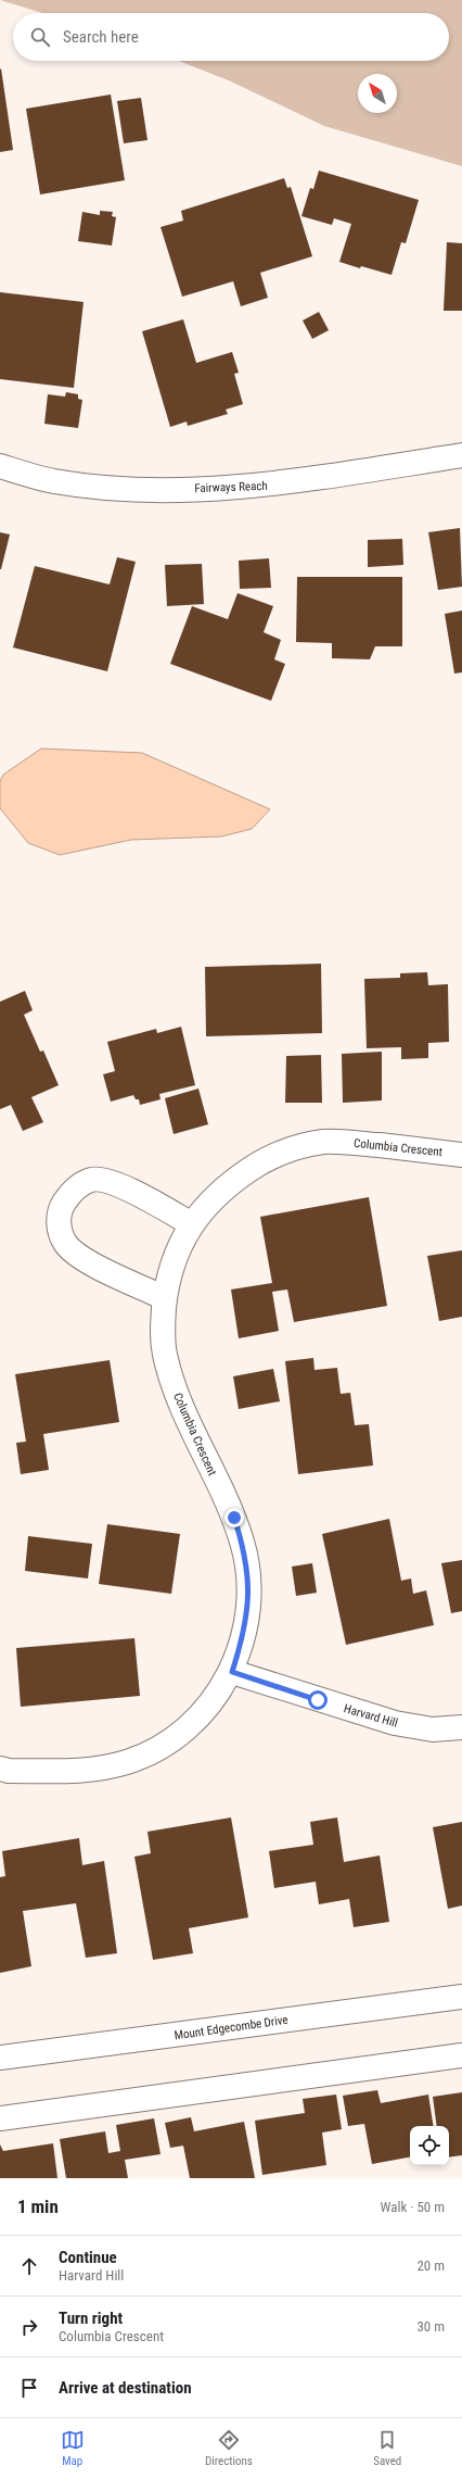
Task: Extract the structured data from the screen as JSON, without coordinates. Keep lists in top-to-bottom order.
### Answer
{
  "streets": {
    "street": [
      "Fairways Reach",
      "Columbia Crescent",
      "Harvard Hill",
      "Mount Edgecombe Drive"
    ]
  },
  "crossings": [
    ["Columbia Crescent", "Harvard Hill"]
  ],
  "north": "top left",
  "page": {
    "search": "Search here",
    "heading": ["1 min", "Walk · 50 m"],
    "list": [
      ["Continue", "Harvard Hill", "20 m"],
      ["Turn right", "Columbia Crescent", "30 m"],
      "Arrive at destination"
    ],
    "nav": ["Map", "Directions", "Saved"]
  }
}
